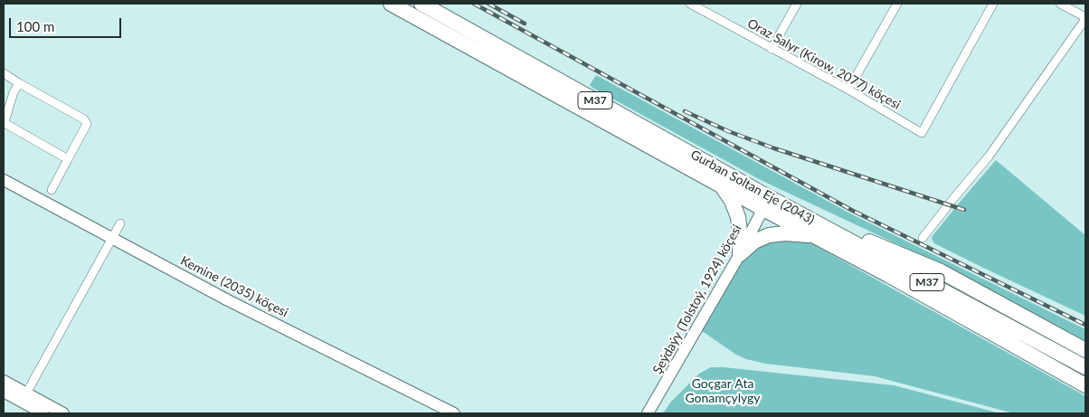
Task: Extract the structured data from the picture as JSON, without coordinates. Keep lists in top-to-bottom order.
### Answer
{
  "streets": {
    "highway": ["M37", "Gurban Soltan Eje (2043)"],
    "street": ["Oraz Salyr (Kirow, 2077) köçesi", "Kemine (2035) köçesi", "Şeýdaýy (Tolstoý, 1924) köçesi"]
  },
  "crossings": [
    ["Gurban Soltan Eje (2043)", "Şeýdaýy (Tolstoý, 1924) köçesi"]
  ],
  "parks": ["Goçgar Ata Gonamçylygy"],
  "scale_bar": "100 m"
}
